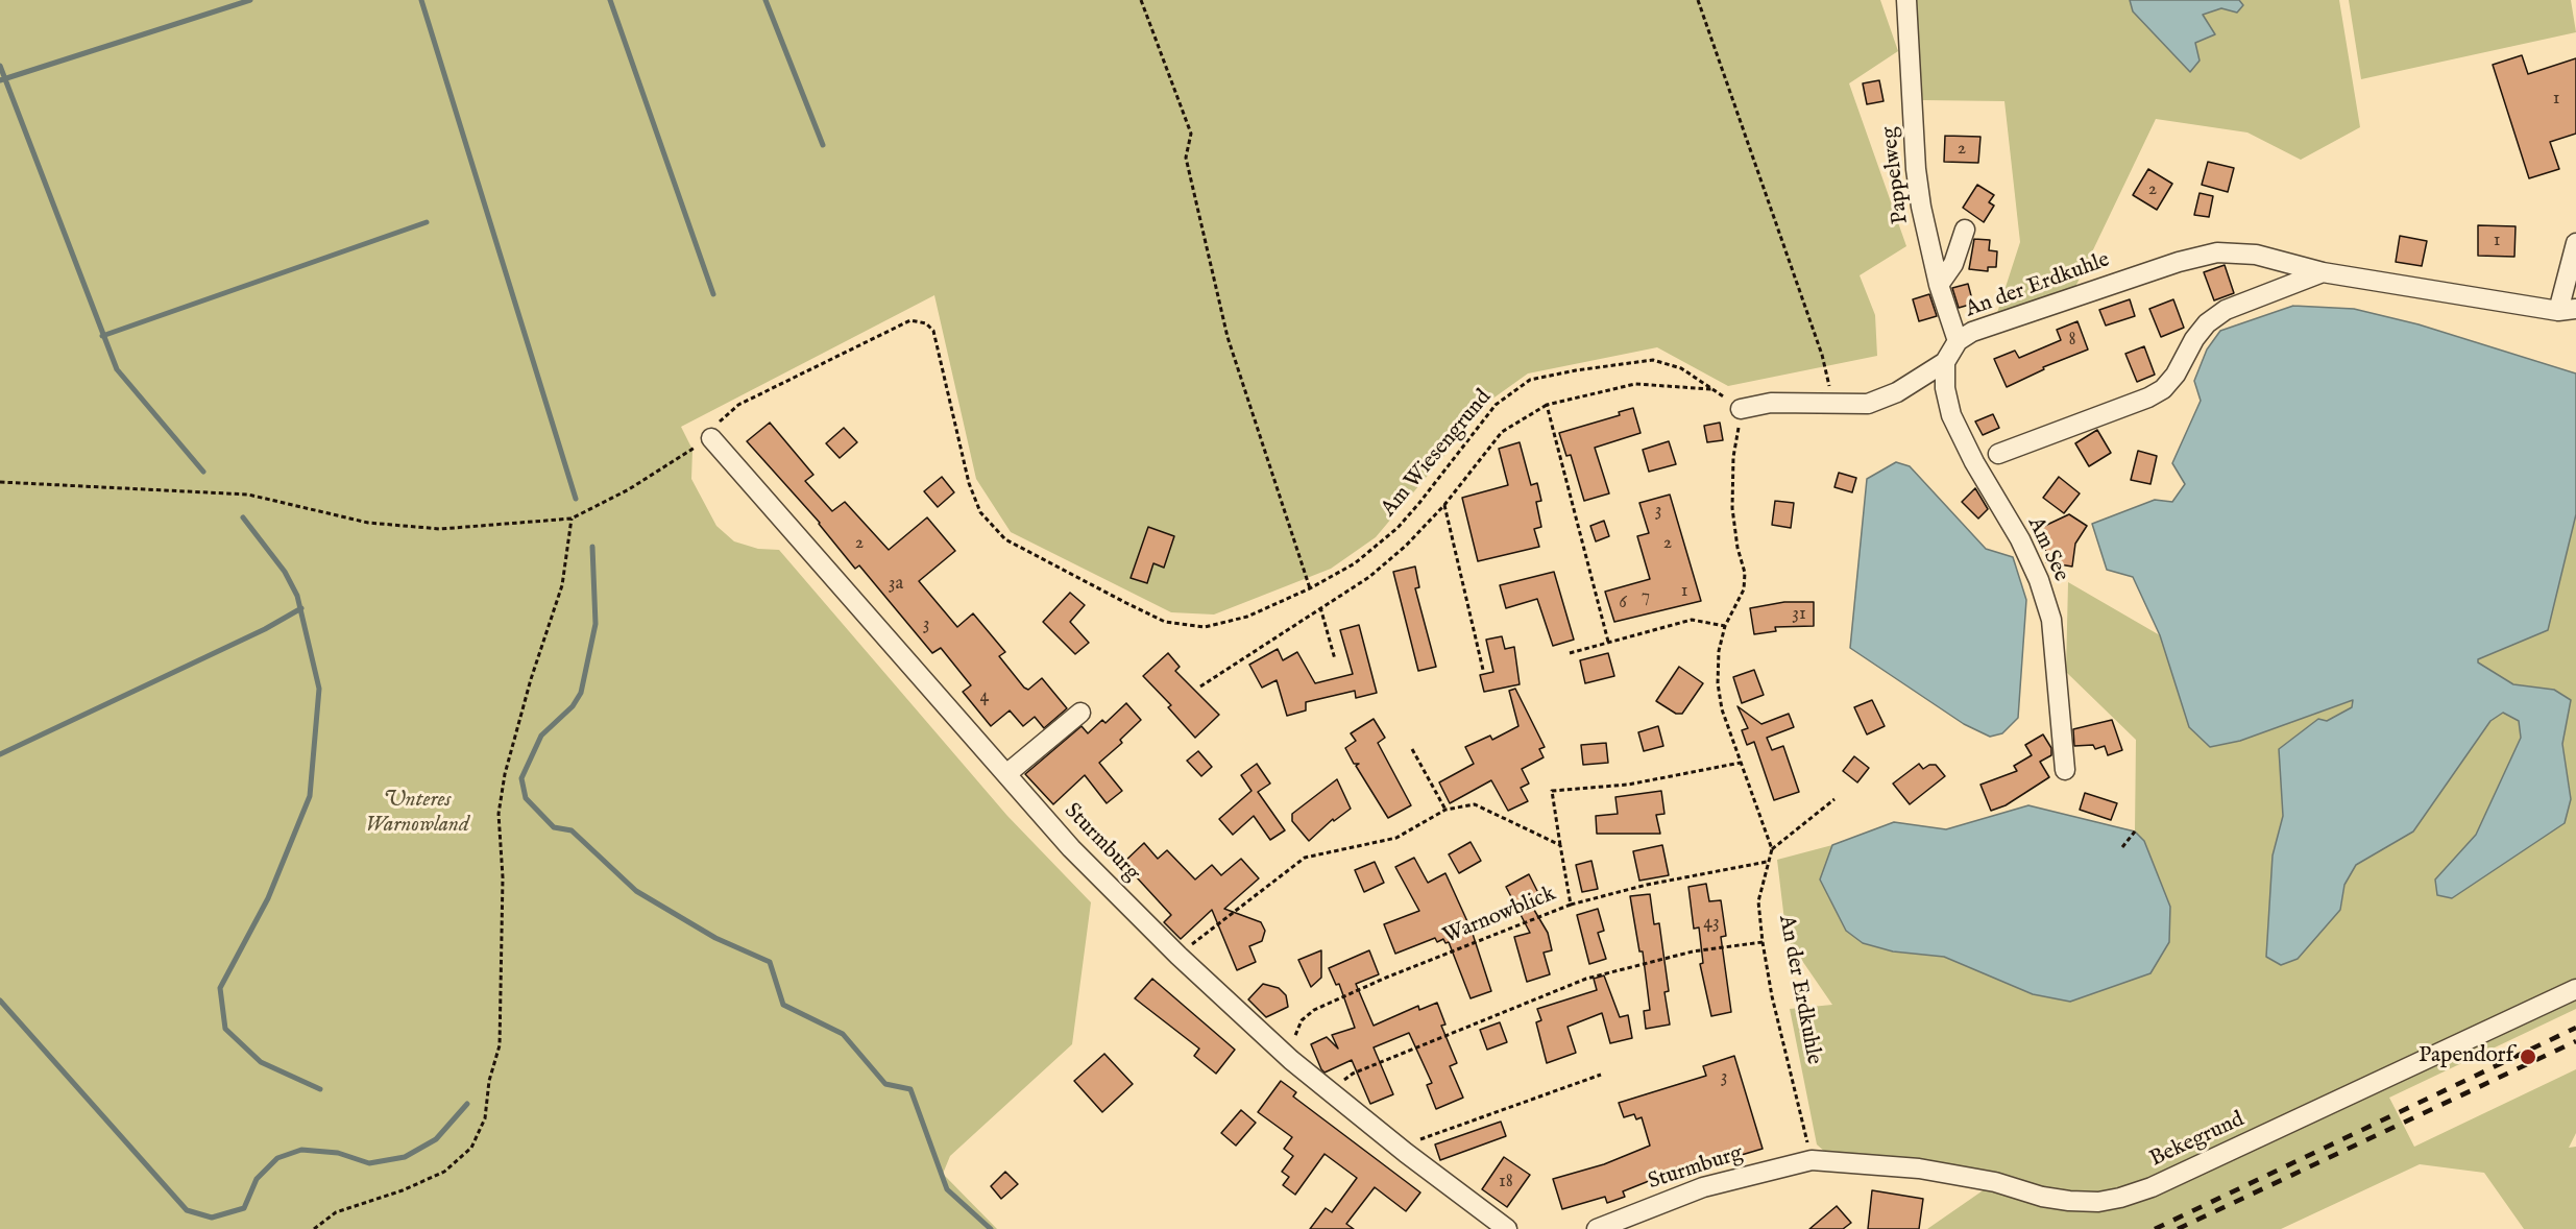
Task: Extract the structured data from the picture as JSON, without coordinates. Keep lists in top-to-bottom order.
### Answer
{
  "streets": {
    "street": [
      "Pappelweg",
      "An der Erdkuhle",
      "Am See",
      "Sturmburg",
      "Bekegrund"
    ],
    "path": ["Am Wiesengrund", "Warnowblick"]
  },
  "crossings": [
    ["Pappelweg", "An der Erdkuhle"],
    ["An der Erdkuhle", "Am Wiesengrund"],
    ["An der Erdkuhle", "Am See"],
    ["An der Erdkuhle", "Sturmburg"],
    ["An der Erdkuhle", "Bekegrund"],
    ["Am Wiesengrund", "Sturmburg"],
    ["Sturmburg", "Warnowblick"],
    ["Sturmburg", "Bekegrund"]
  ],
  "parks": ["Unteres Warnowland"],
  "places": ["Papendorf"],
  "house_numbers": [
    "1",
    "2",
    "2",
    "1",
    "8",
    "3",
    "2",
    "2",
    "3a",
    "1",
    "7",
    "6",
    "31",
    "3",
    "4",
    "43",
    "3",
    "18"
  ]
}
